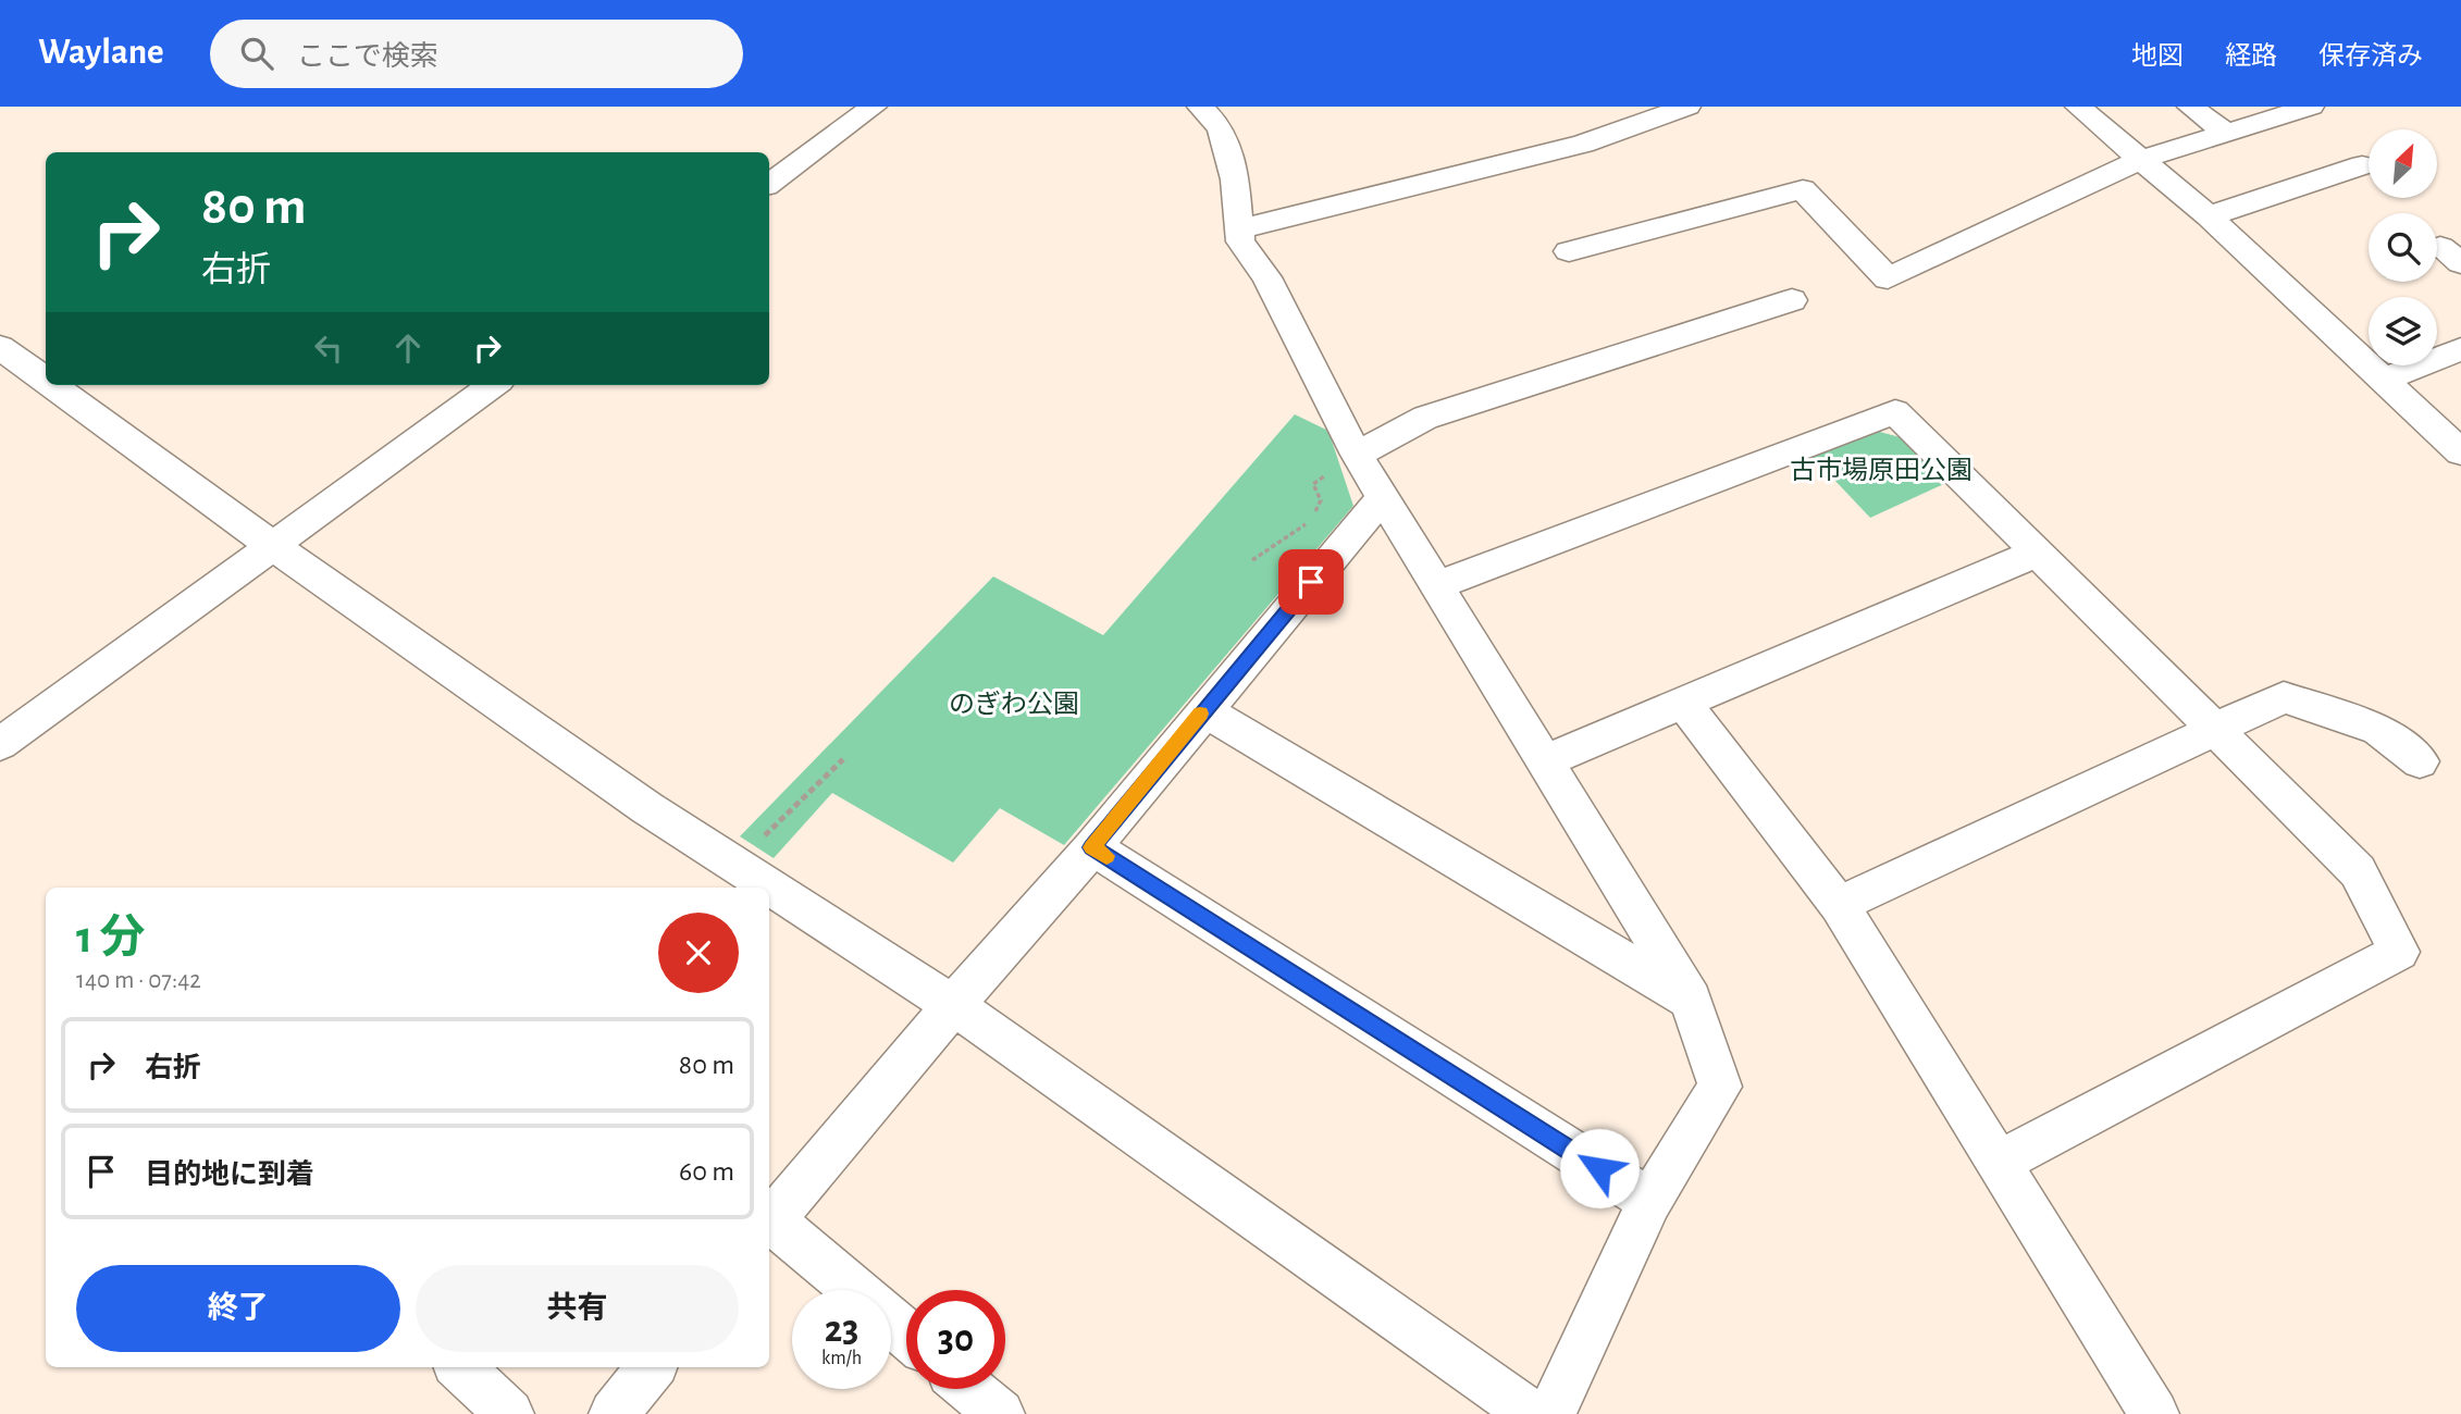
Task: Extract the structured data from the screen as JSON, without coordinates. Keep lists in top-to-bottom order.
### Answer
{
  "parks": ["古市場原田公園", "のぎわ公園"],
  "north": "top right",
  "page": {
    "header": "Waylane",
    "search": "ここで検索",
    "nav": ["地図", "経路", "保存済み"],
    "turn": ["80 m", "右折"],
    "heading": ["1 分", "140 m · 07:42"],
    "list": [
      {
        "name": "右折",
        "value": "80 m"
      },
      {
        "name": "目的地に到着",
        "value": "60 m"
      }
    ],
    "buttons": ["終了", "共有"],
    "speed": "23 km/h",
    "limit": "30"
  }
}
